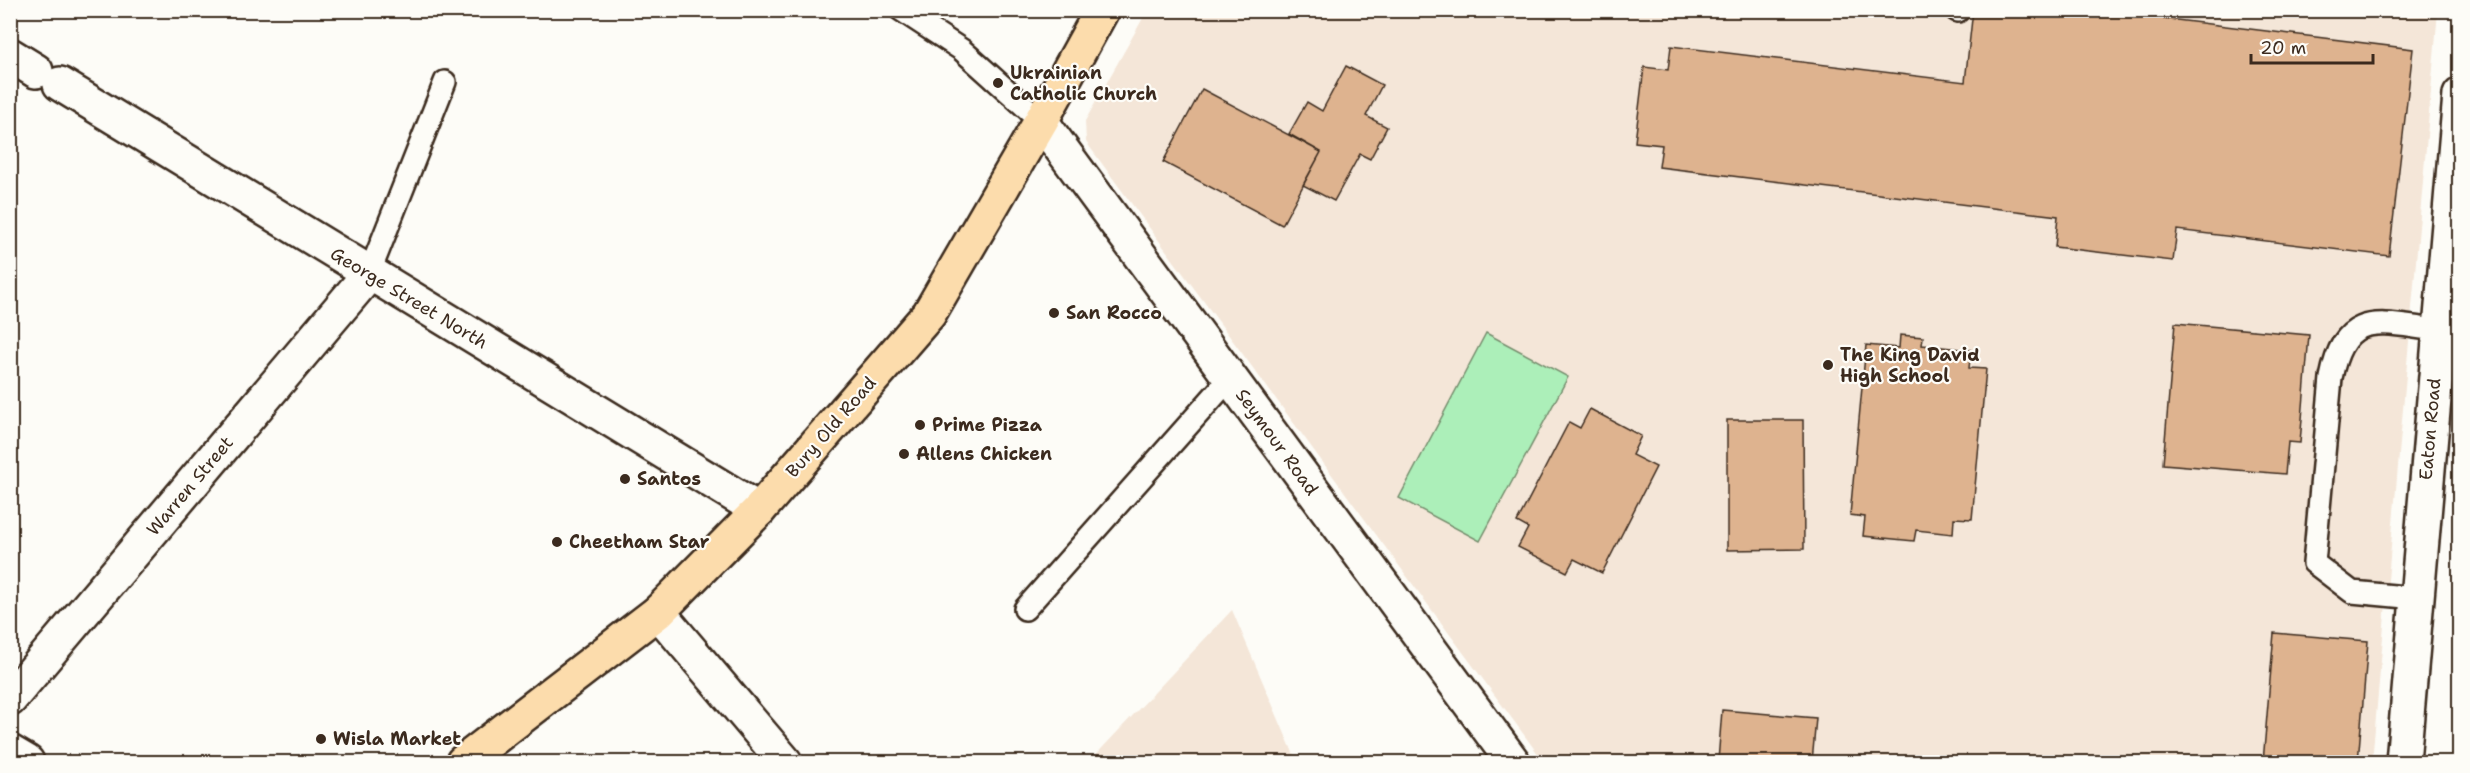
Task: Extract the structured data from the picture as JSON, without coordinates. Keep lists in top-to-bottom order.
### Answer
{
  "streets": {
    "highway": ["Bury Old Road"],
    "street": [
      "George Street North",
      "Eaton Road",
      "Seymour Road",
      "Warren Street"
    ]
  },
  "crossings": [
    ["George Street North", "Bury Old Road"],
    ["George Street North", "Warren Street"],
    ["Bury Old Road", "Seymour Road"]
  ],
  "places": [
    "Ukrainian Catholic Church",
    "San Rocco",
    "The King David High School",
    "Prime Pizza",
    "Allens Chicken",
    "Santos",
    "Cheetham Star",
    "Wisla Market"
  ],
  "scale_bar": "20 m"
}
